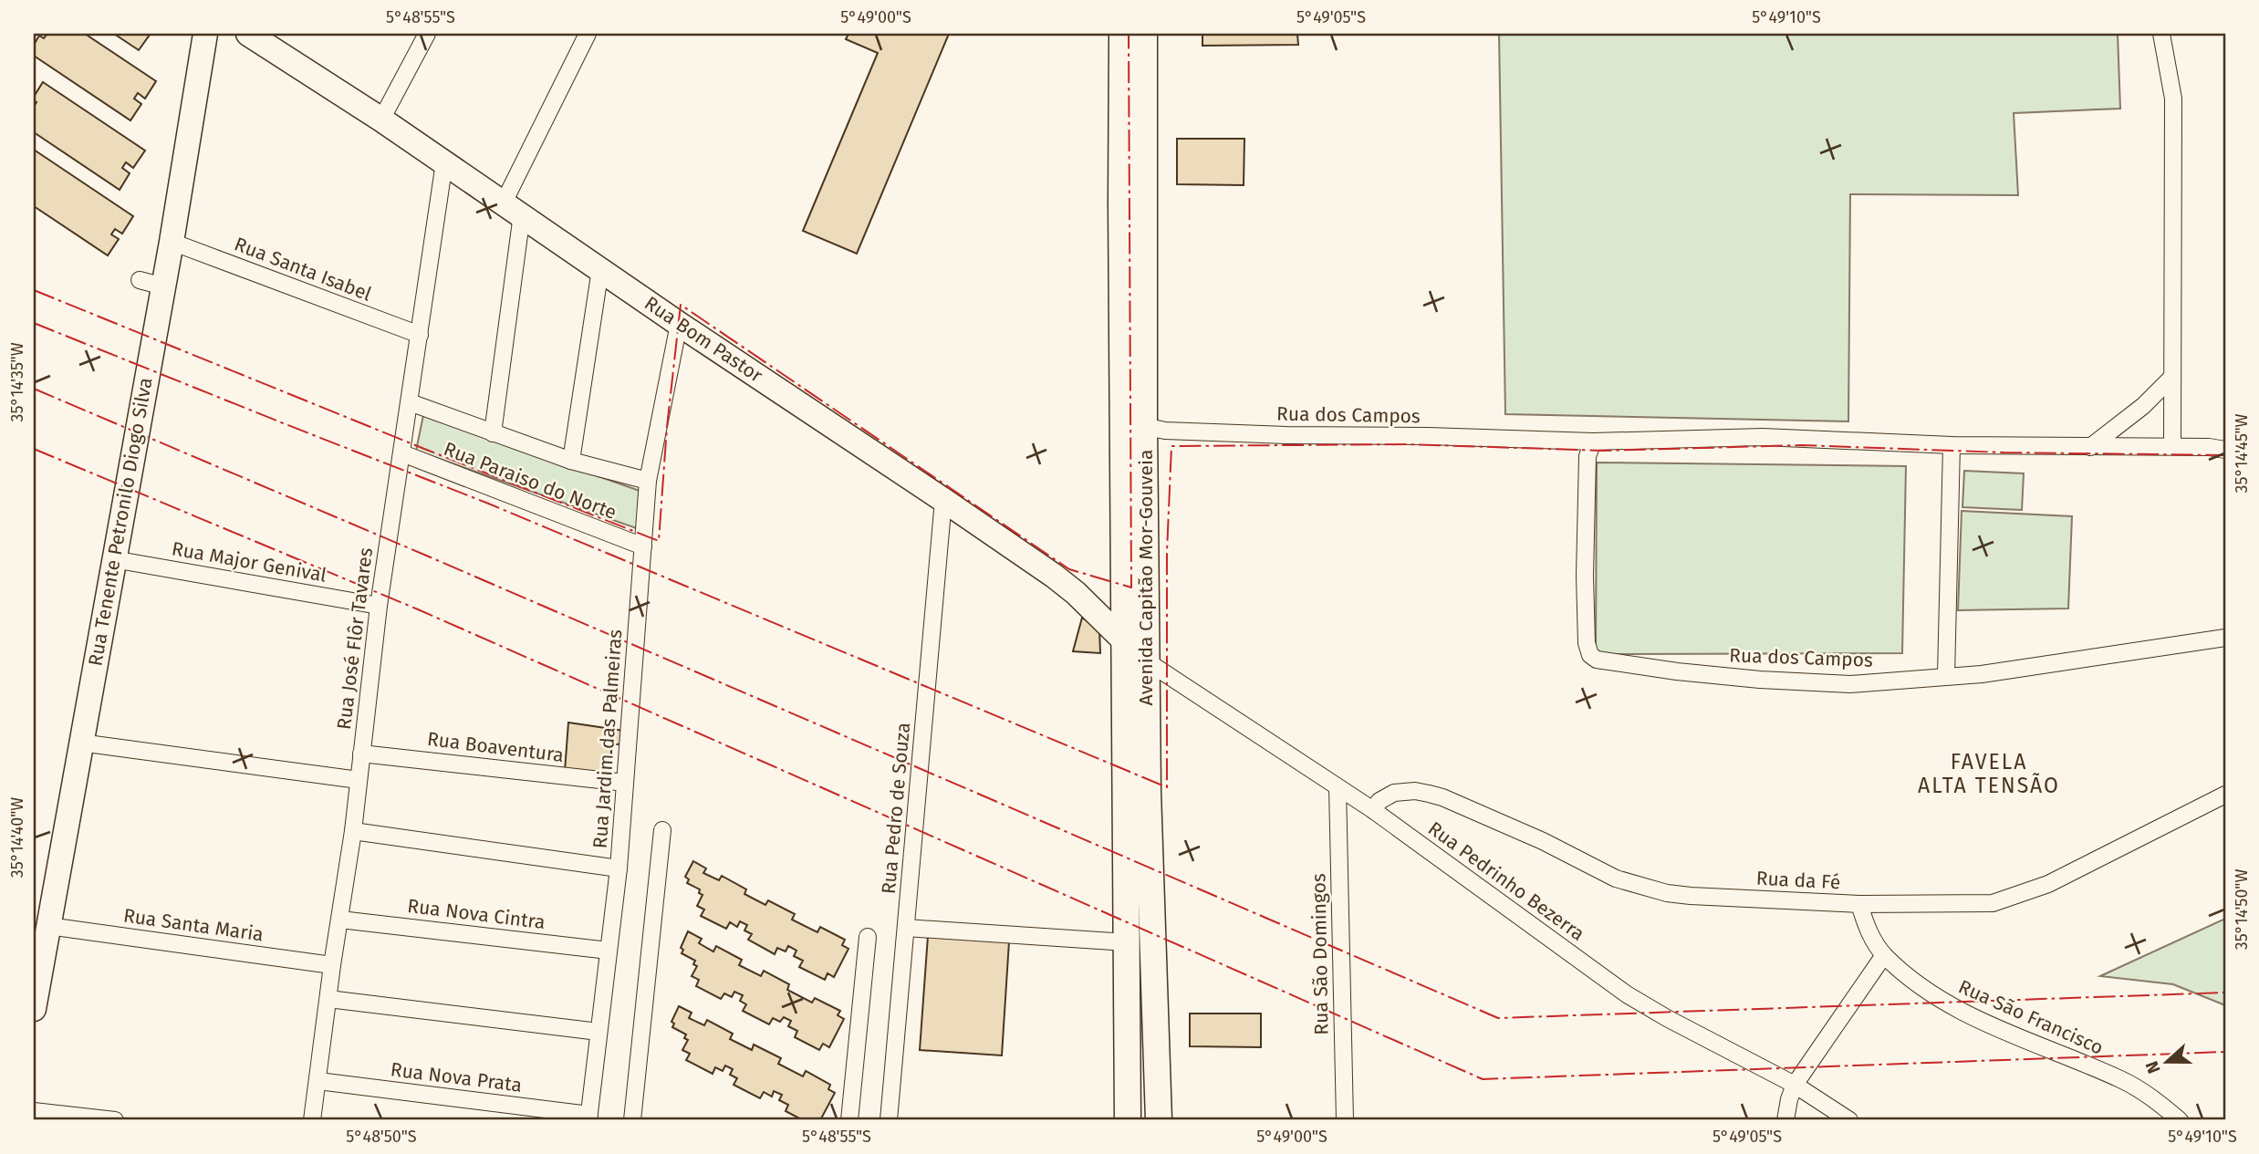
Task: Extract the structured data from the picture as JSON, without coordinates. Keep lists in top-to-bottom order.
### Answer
{
  "streets": {
    "main road": ["Rua Bom Pastor", "Rua Tenente Petronilo Diogo Silva", "Avenida Capitão Mor-Gouveia"],
    "street": [
      "Rua Santa Isabel",
      "Rua dos Campos",
      "Rua Paraiso do Norte",
      "Rua Major Genival",
      "Rua José Flôr Tavares",
      "Rua Jardim das Palmeiras",
      "Rua Boaventura",
      "Rua Pedro de Souza",
      "Rua da Fé",
      "Rua Pedrinho Bezerra",
      "Rua Nova Cintra",
      "Rua Santa Maria",
      "Rua São Domingos",
      "Rua São Francisco",
      "Rua Nova Prata"
    ]
  },
  "crossings": [
    ["Rua Santa Isabel", "Rua Tenente Petronilo Diogo Silva"],
    ["Rua Santa Isabel", "Rua José Flôr Tavares"],
    ["Rua Bom Pastor", "Avenida Capitão Mor-Gouveia"],
    ["Rua Bom Pastor", "Rua José Flôr Tavares"],
    ["Rua Bom Pastor", "Rua Jardim das Palmeiras"],
    ["Rua Bom Pastor", "Rua Pedro de Souza"],
    ["Rua Bom Pastor", "Rua Pedrinho Bezerra"],
    ["Rua dos Campos", "Avenida Capitão Mor-Gouveia"],
    ["Rua Paraiso do Norte", "Rua José Flôr Tavares"],
    ["Rua Paraiso do Norte", "Rua Jardim das Palmeiras"],
    ["Rua Tenente Petronilo Diogo Silva", "Rua Major Genival"],
    ["Rua Tenente Petronilo Diogo Silva", "Rua Santa Maria"],
    ["Rua Major Genival", "Rua José Flôr Tavares"],
    ["Avenida Capitão Mor-Gouveia", "Rua Pedrinho Bezerra"],
    ["Rua José Flôr Tavares", "Rua Boaventura"],
    ["Rua José Flôr Tavares", "Rua Nova Cintra"],
    ["Rua José Flôr Tavares", "Rua Santa Maria"],
    ["Rua José Flôr Tavares", "Rua Nova Prata"],
    ["Rua Jardim das Palmeiras", "Rua Boaventura"],
    ["Rua Jardim das Palmeiras", "Rua Nova Cintra"],
    ["Rua Jardim das Palmeiras", "Rua Nova Prata"],
    ["Rua da Fé", "Rua Pedrinho Bezerra"],
    ["Rua da Fé", "Rua São Francisco"],
    ["Rua Pedrinho Bezerra", "Rua São Domingos"]
  ],
  "districts": ["FAVELA ALTA TENSÃO"],
  "north": "left",
  "coordinates": [
    "5°48'55\"S",
    "5°49'00\"S",
    "5°49'05\"S",
    "5°49'10\"S",
    "35°14'35\"W",
    "35°14'45\"W",
    "35°14'40\"W",
    "35°14'50\"W",
    "5°48'50\"S"
  ]
}
